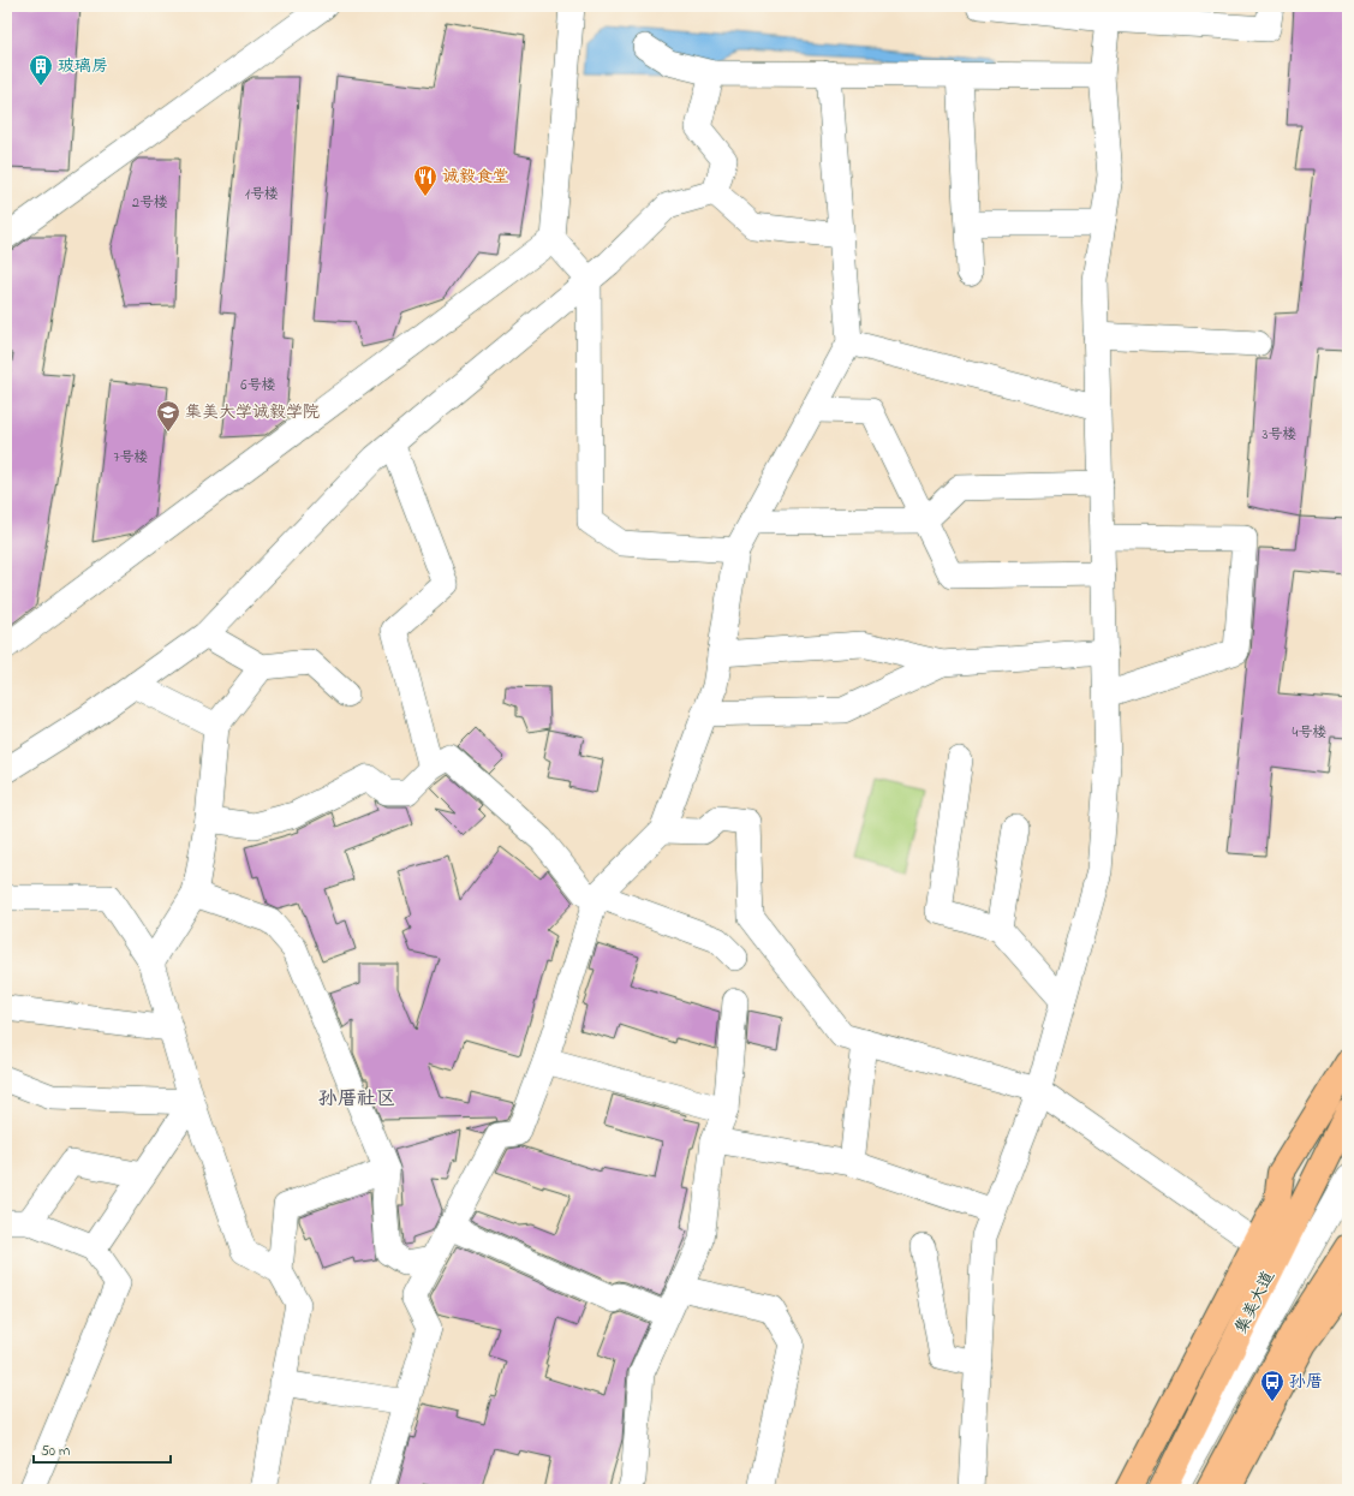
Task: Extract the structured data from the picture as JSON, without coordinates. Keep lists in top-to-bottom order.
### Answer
{
  "streets": {
    "main road": ["集美大道"]
  },
  "districts": ["孙厝社区"],
  "places": {
    "building": ["玻璃房"],
    "restaurant": ["诚毅食堂"],
    "school or university": ["集美大学诚毅学院"],
    "bus stop": ["孙厝"]
  },
  "house_numbers": [
    "1号楼",
    "2号楼",
    "6号楼",
    "3号楼",
    "7号楼",
    "4号楼"
  ],
  "scale_bar": "50 m"
}
